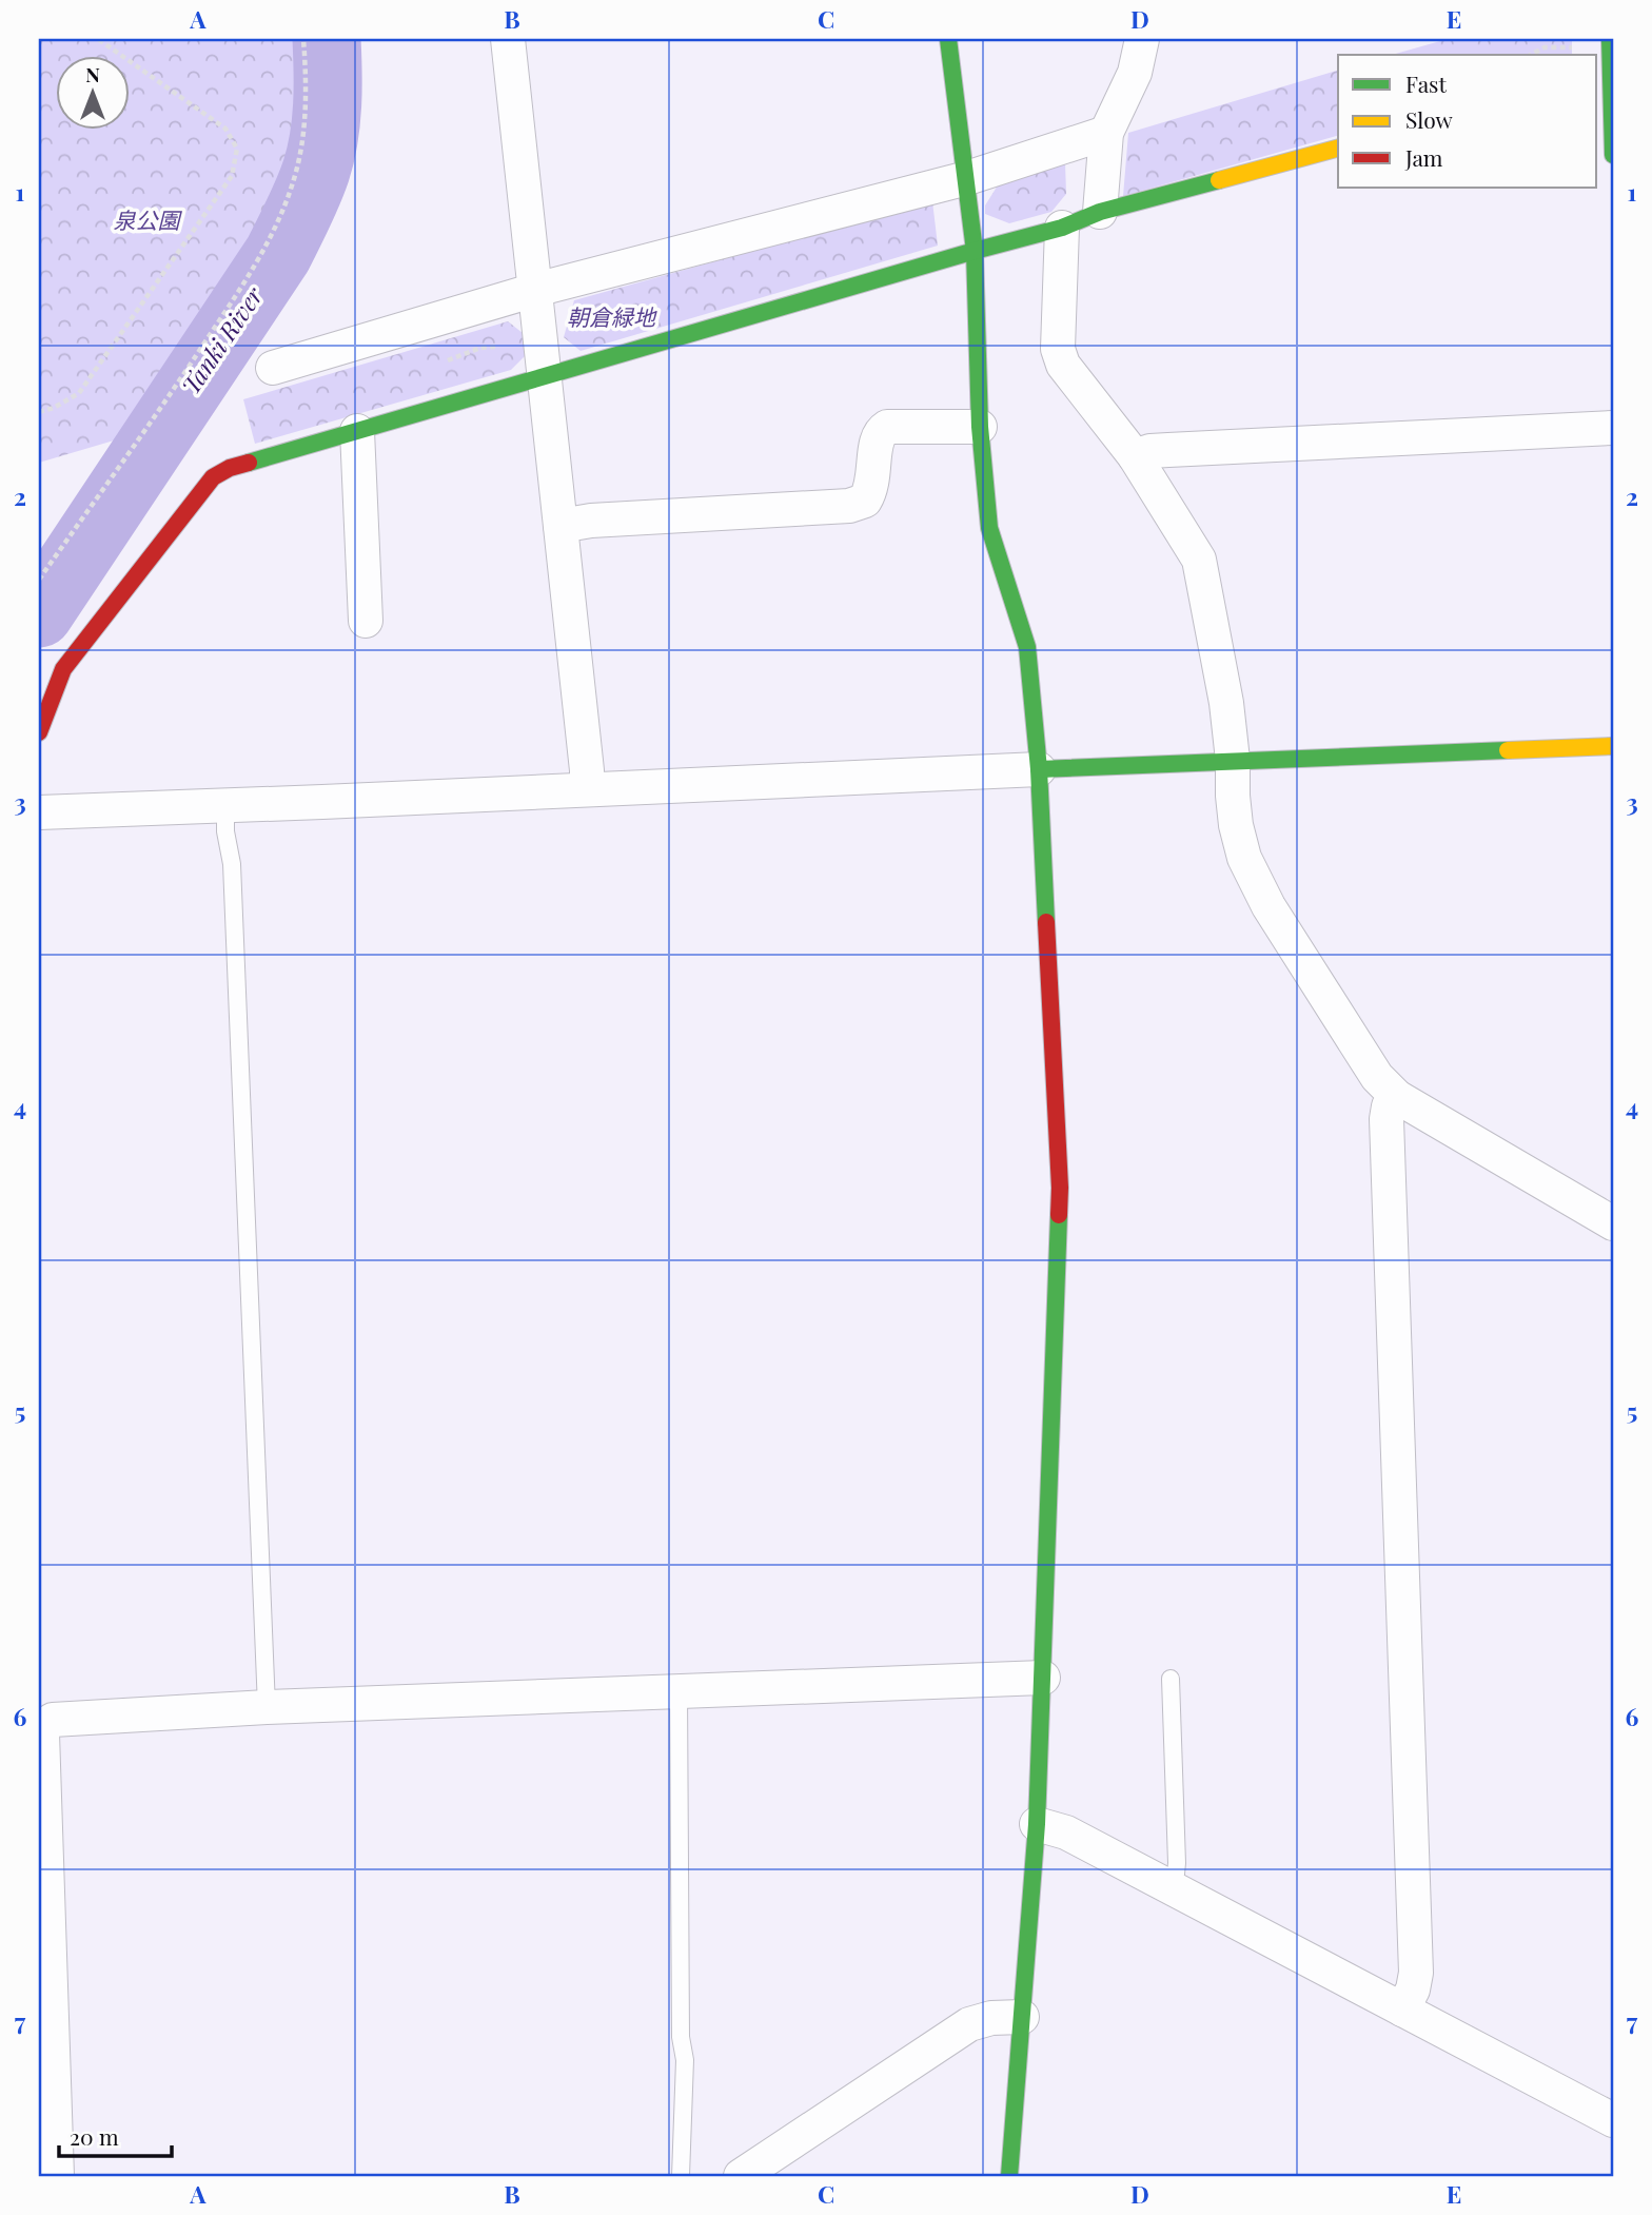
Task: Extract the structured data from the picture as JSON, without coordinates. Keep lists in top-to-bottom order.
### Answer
{
  "water": ["Tanki River"],
  "parks": ["泉公園", "朝倉緑地"],
  "legend": ["Fast", "Slow", "Jam"],
  "scale_bar": "20 m",
  "north": "top",
  "grid": {
    "columns": [
      "A",
      "B",
      "C",
      "D",
      "E"
    ],
    "rows": [
      "1",
      "2",
      "3",
      "4",
      "5",
      "6",
      "7"
    ]
  }
}
